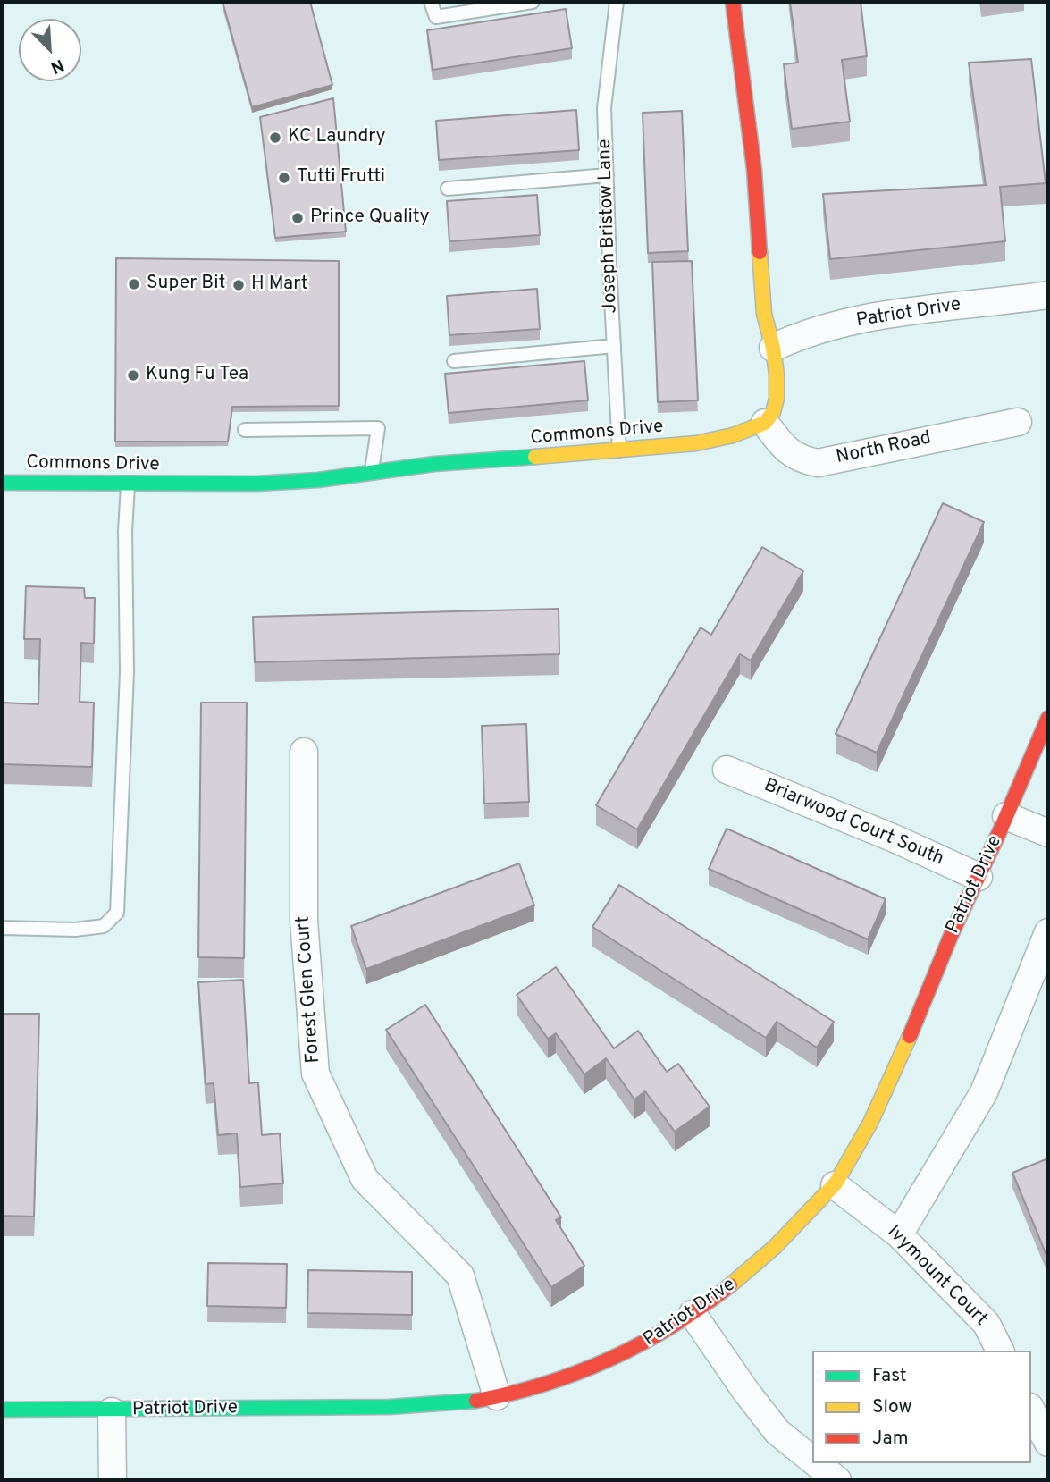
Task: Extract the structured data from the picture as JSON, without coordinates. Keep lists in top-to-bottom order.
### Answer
{
  "streets": {
    "street": [
      "Patriot Drive",
      "Commons Drive",
      "North Road",
      "Briarwood Court South",
      "Forest Glen Court",
      "Ivymount Court"
    ],
    "lane": ["Joseph Bristow Lane"]
  },
  "crossings": [
    ["Joseph Bristow Lane", "Commons Drive"],
    ["Patriot Drive", "Briarwood Court South"],
    ["Patriot Drive", "Forest Glen Court"],
    ["Patriot Drive", "Ivymount Court"],
    ["Commons Drive", "North Road"]
  ],
  "places": [
    "KC Laundry",
    "Tutti Frutti",
    "Prince Quality",
    "Super Bit",
    "H Mart",
    "Kung Fu Tea"
  ],
  "legend": ["Fast", "Slow", "Jam"],
  "north": "bottom right"
}
